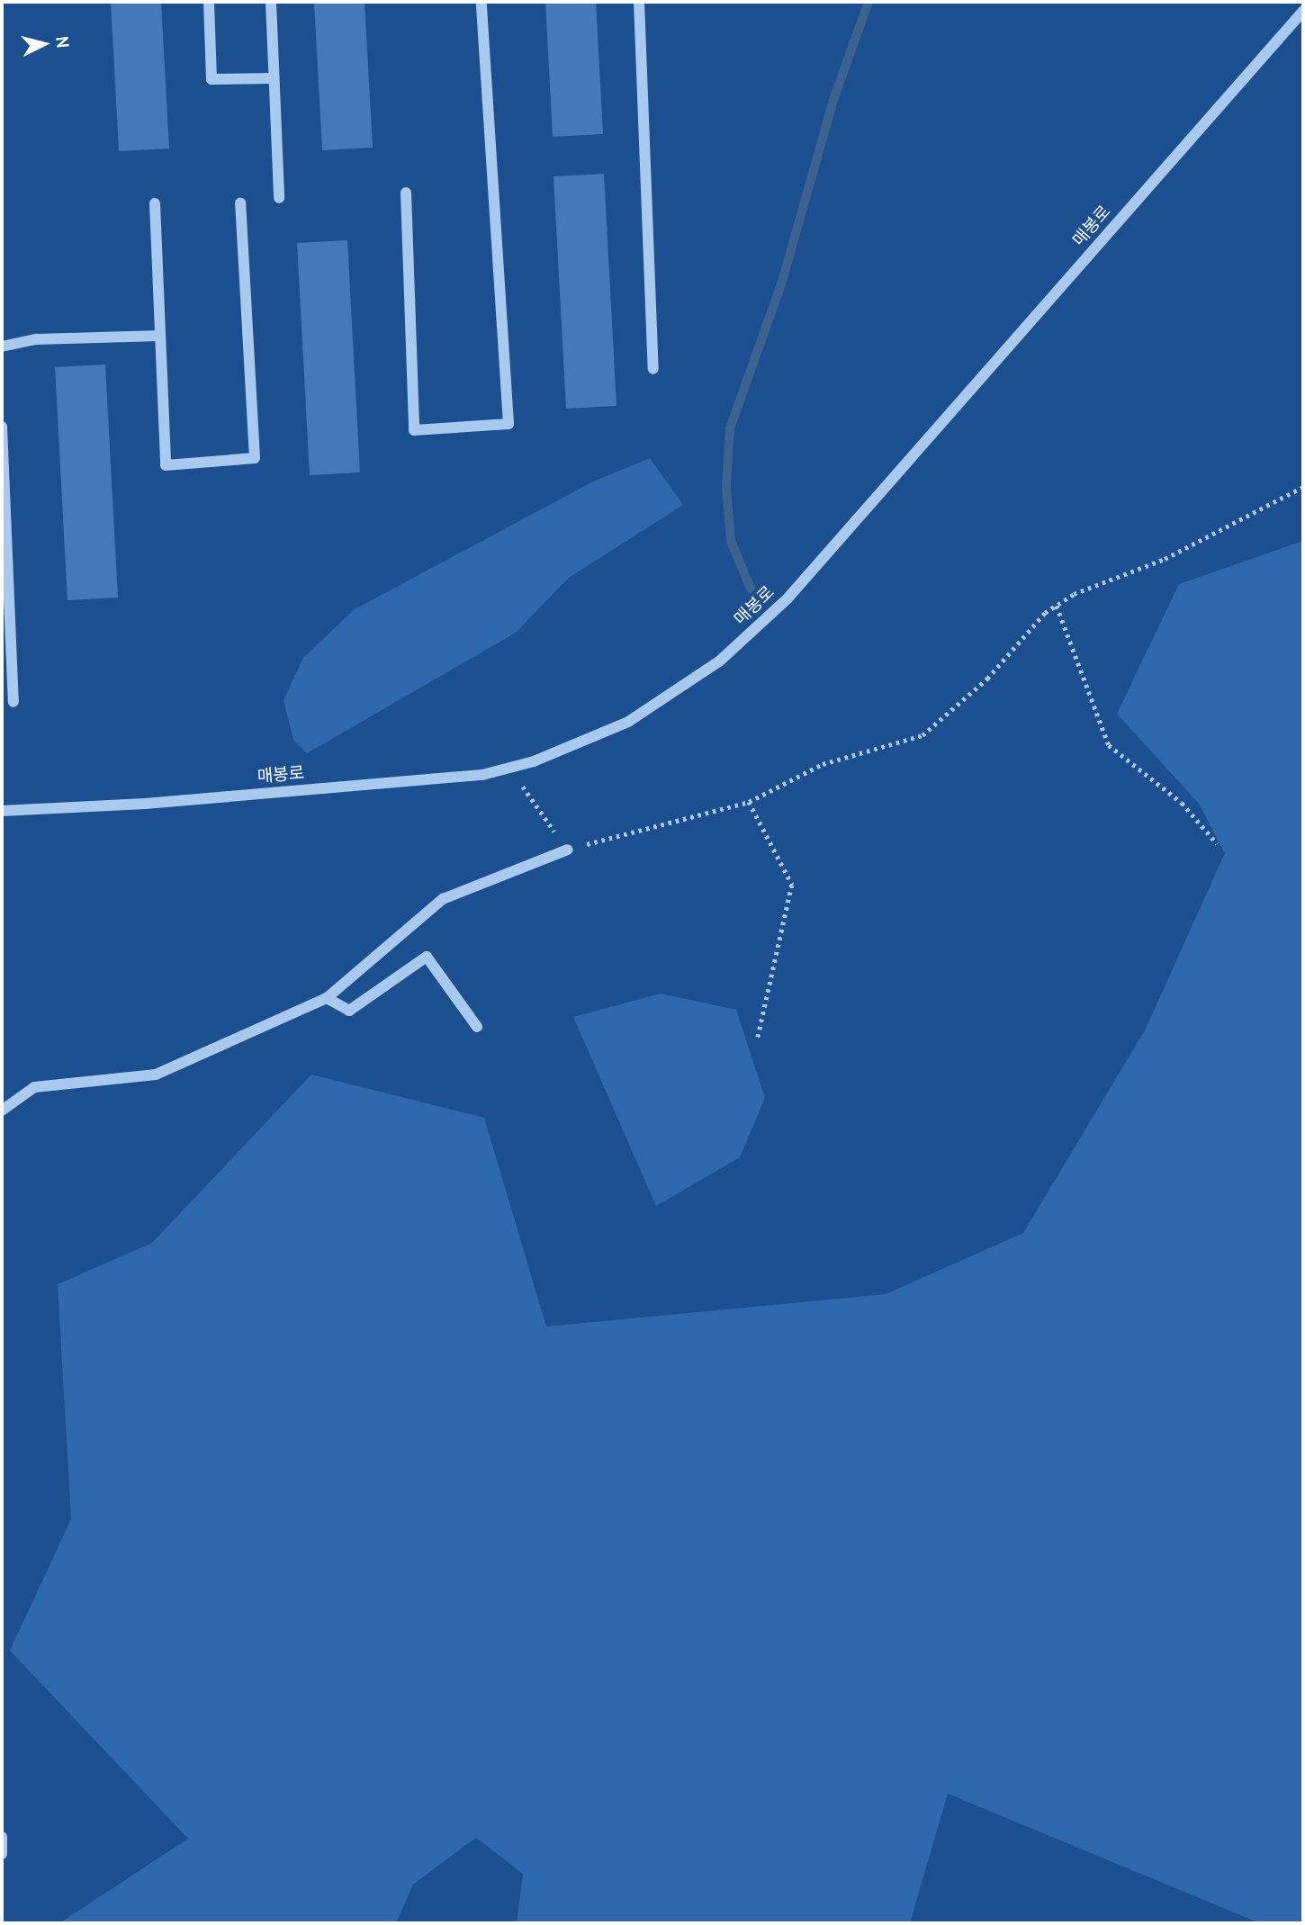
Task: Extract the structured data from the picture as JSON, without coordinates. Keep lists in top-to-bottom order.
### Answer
{
  "streets": {
    "street": ["매봉로"]
  },
  "north": "right"
}
